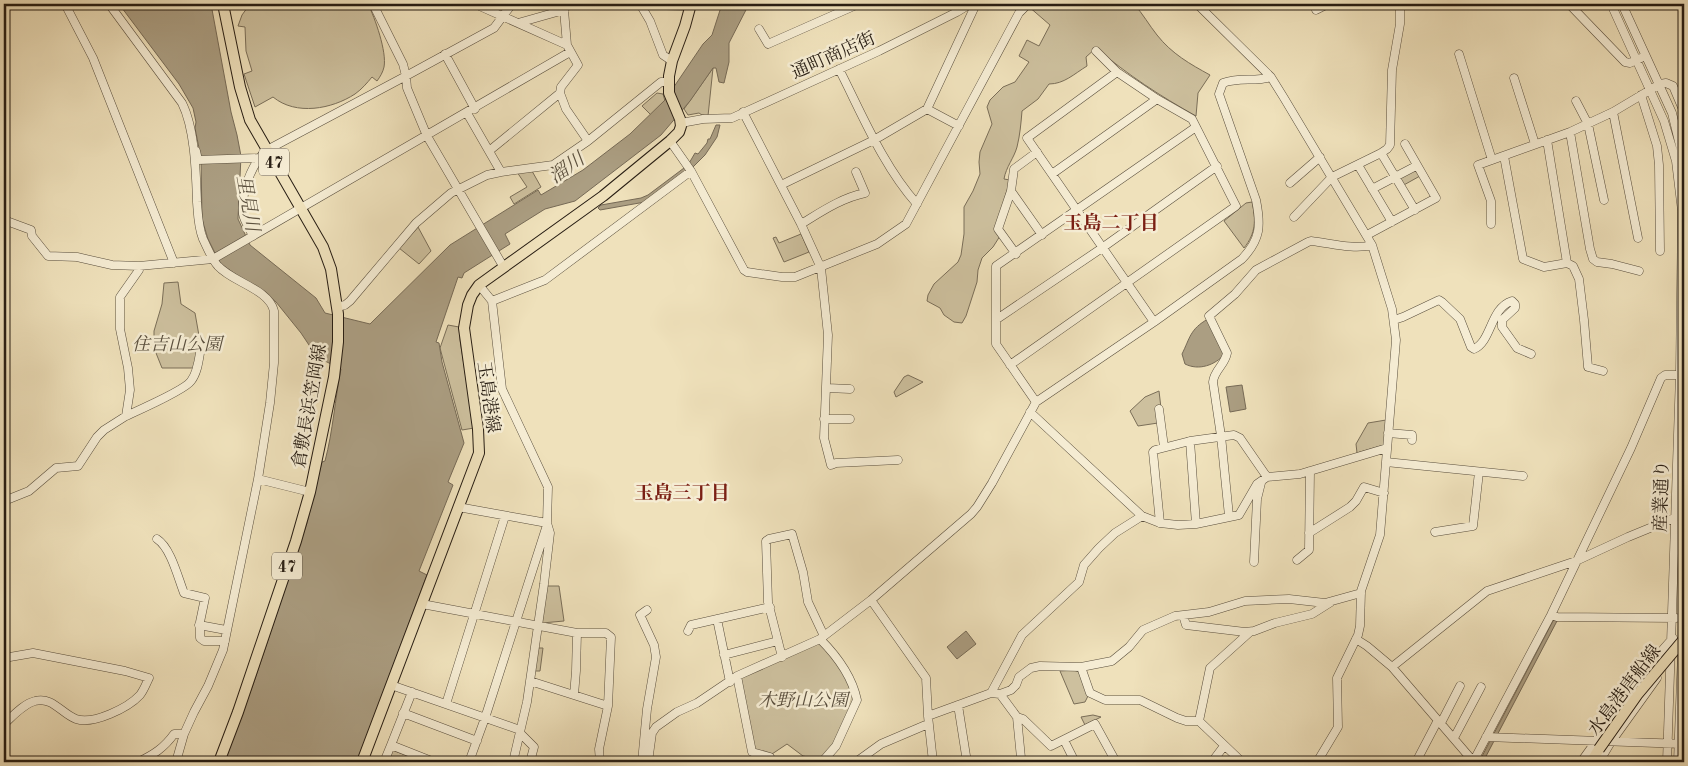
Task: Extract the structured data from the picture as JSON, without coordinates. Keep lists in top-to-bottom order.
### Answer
{
  "streets": {
    "main road": [
      "47",
      "玉島港線",
      "倉敷長浜笠岡線",
      "水島港唐船線"
    ],
    "street": ["通町商店街", "産業通り"]
  },
  "crossings": [
    ["通町商店街", "玉島港線"]
  ],
  "districts": ["玉島二丁目", "玉島三丁目"],
  "water": ["溜川", "里見川"],
  "parks": ["住吉山公園", "木野山公園"]
}
